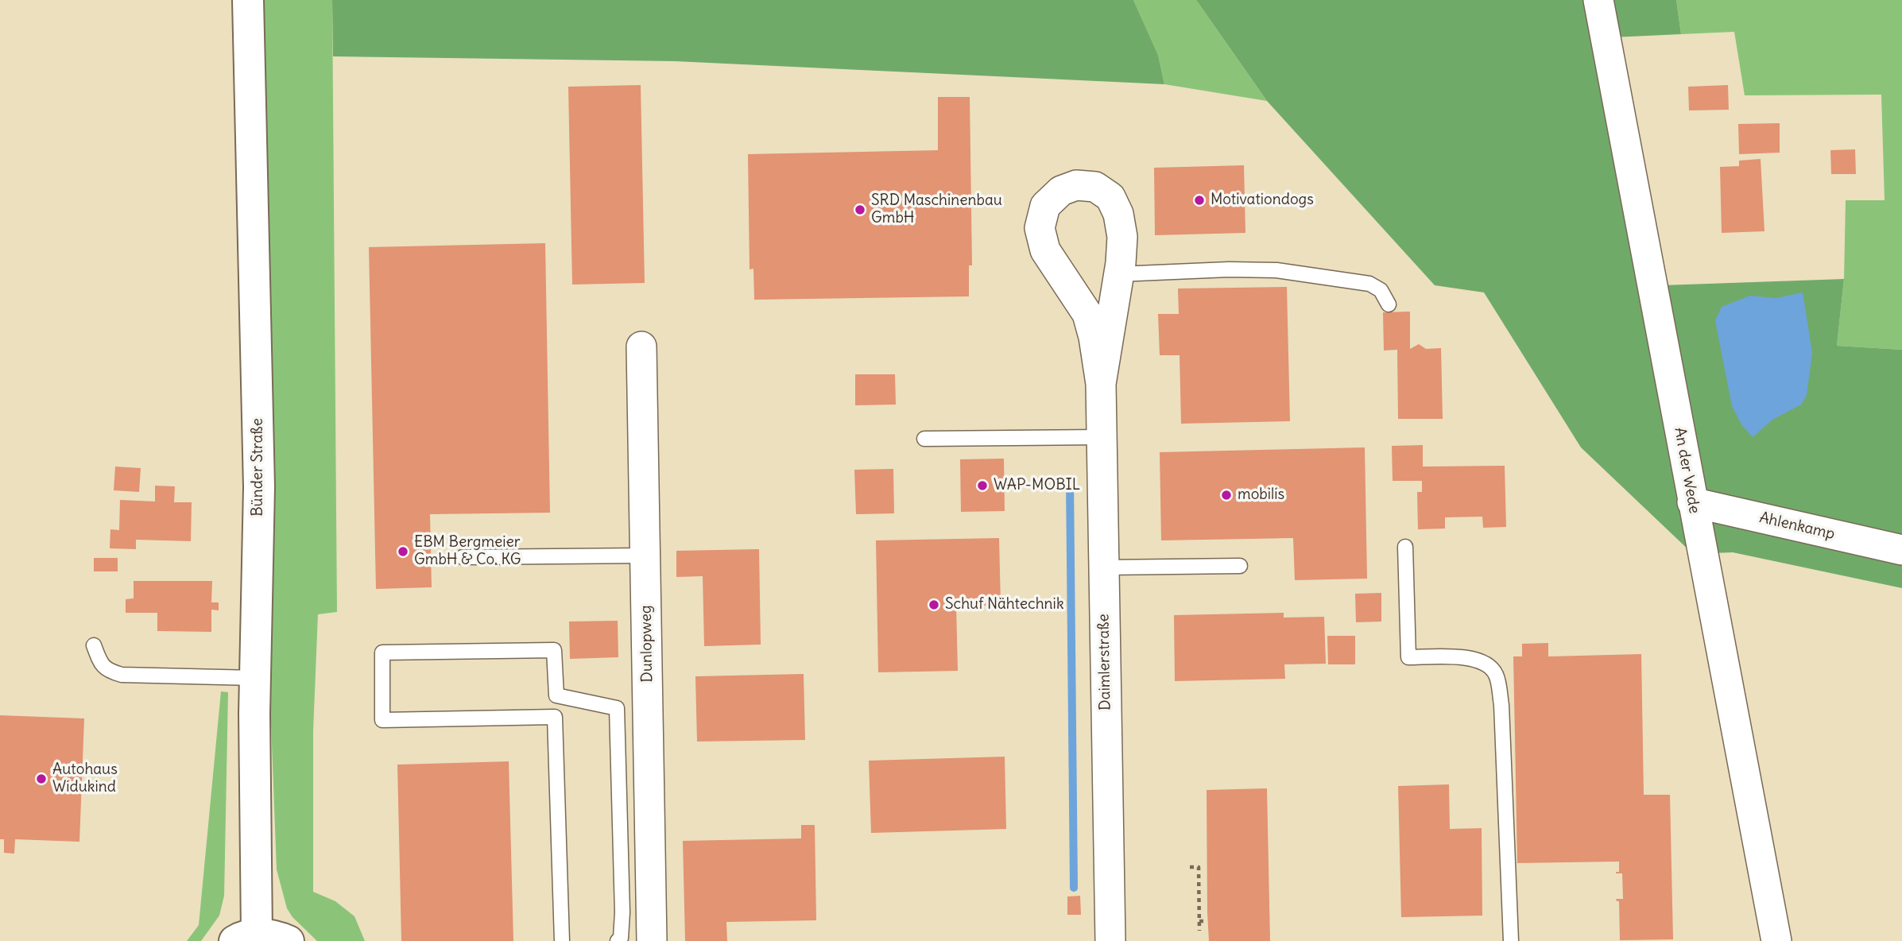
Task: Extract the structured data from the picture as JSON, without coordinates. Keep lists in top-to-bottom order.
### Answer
{
  "streets": {
    "street": [
      "Bünder Straße",
      "An der Wede",
      "Ahlenkamp",
      "Dunlopweg",
      "Daimlerstraße"
    ]
  },
  "crossings": [
    ["An der Wede", "Ahlenkamp"]
  ],
  "places": [
    "Motivationdogs",
    "SRD Maschinenbau GmbH",
    "WAP-MOBIL",
    "mobilis",
    "EBM Bergmeier GmbH & Co. KG",
    "Schuf Nähtechnik",
    "Autohaus Widukind"
  ]
}
